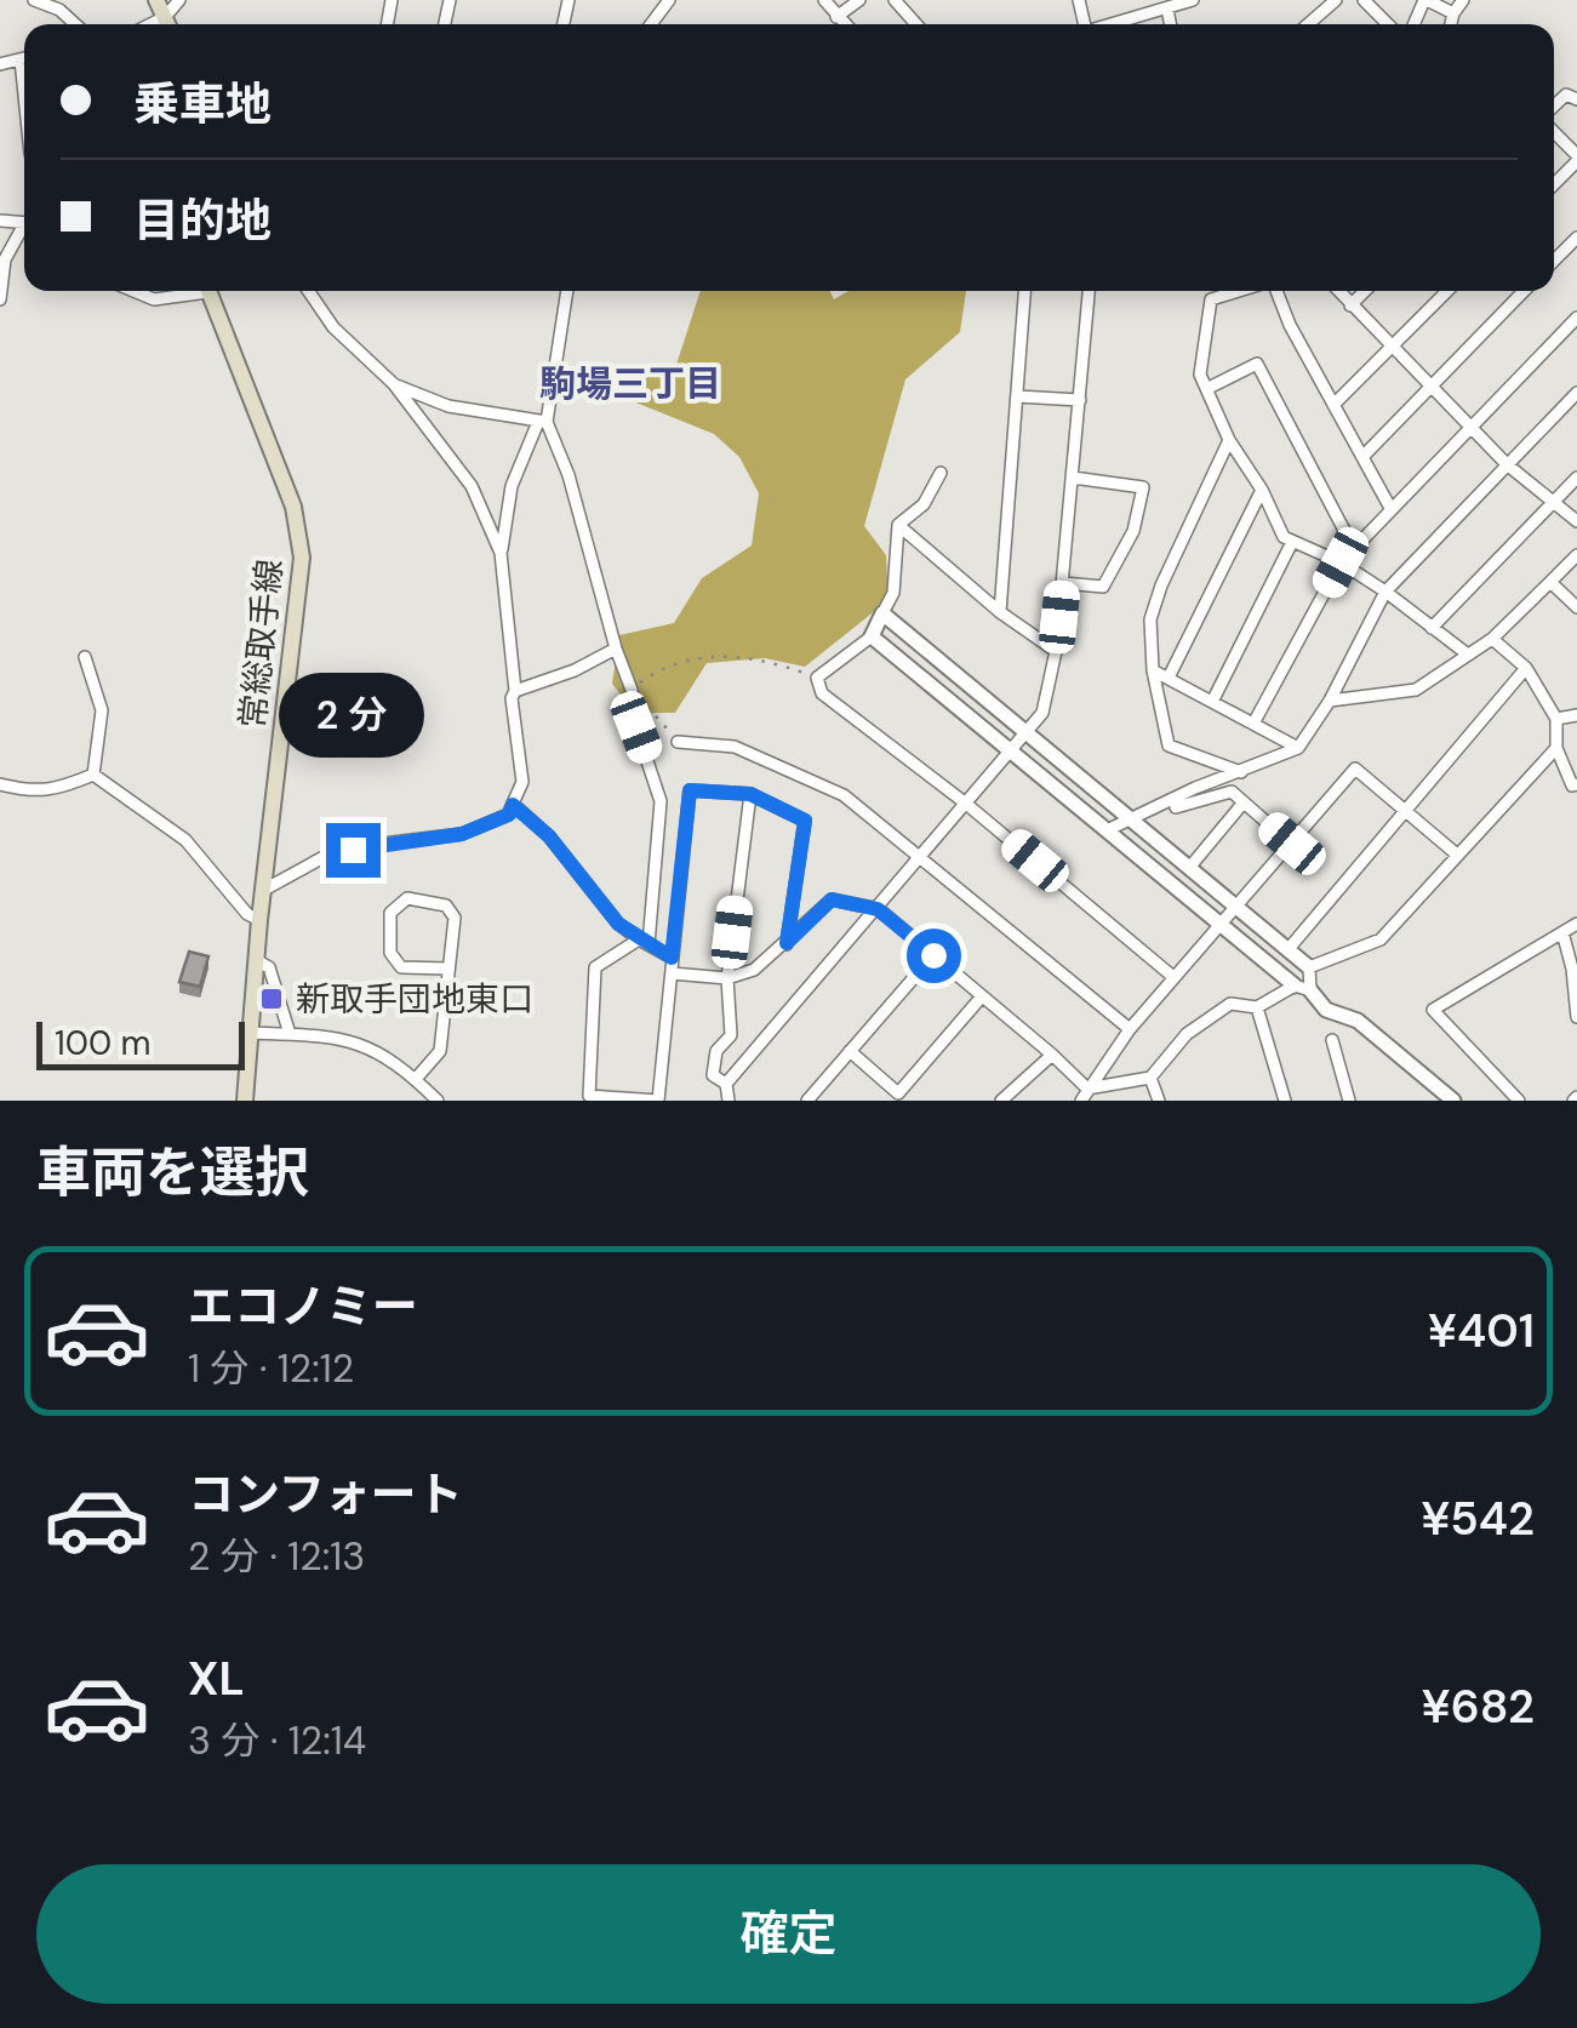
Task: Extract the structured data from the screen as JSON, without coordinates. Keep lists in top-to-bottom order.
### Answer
{
  "streets": {
    "main road": ["常総取手線"]
  },
  "districts": ["駒場三丁目"],
  "places": {
    "transit": ["新取手団地東口"]
  },
  "scale_bar": "100 m",
  "page": {
    "banner": ["乗車地", "目的地"],
    "bubble": "2 分",
    "scale": "100 m",
    "heading": "車両を選択",
    "list": [
      {
        "name": "エコノミー",
        "note": "1 分 · 12:12",
        "value": "¥401"
      },
      {
        "name": "コンフォート",
        "note": "2 分 · 12:13",
        "value": "¥542"
      },
      {
        "name": "XL",
        "note": "3 分 · 12:14",
        "value": "¥682"
      }
    ],
    "buttons": "確定"
  }
}
